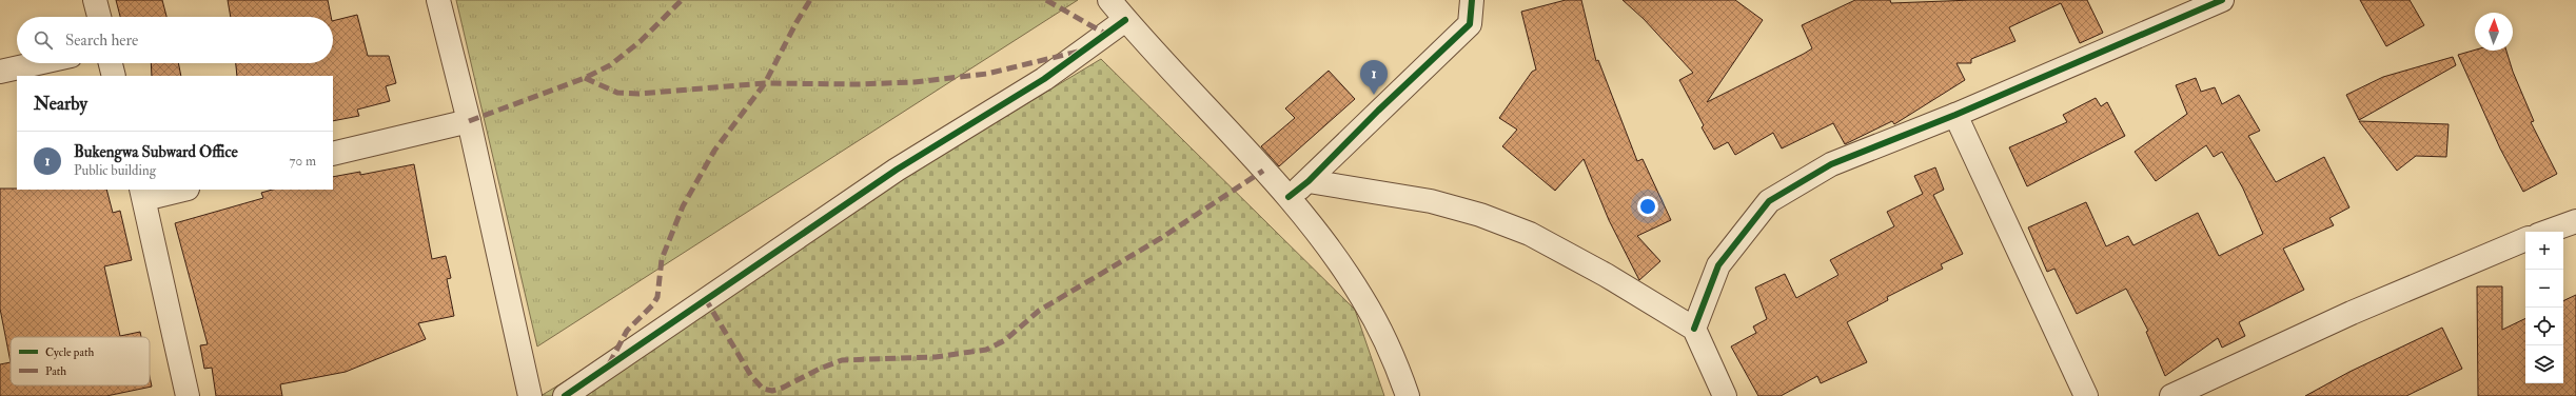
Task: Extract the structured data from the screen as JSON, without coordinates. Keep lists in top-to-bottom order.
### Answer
{
  "legend": ["Cycle path", "Path"],
  "north": "top",
  "page": {
    "search": "Search here",
    "pins": "1",
    "heading": "Nearby",
    "list": [
      {
        "mark": "1",
        "name": "Bukengwa Subward Office",
        "note": "Public building",
        "value": "70 m"
      }
    ],
    "map_buttons": ["+", "−"]
  }
}
